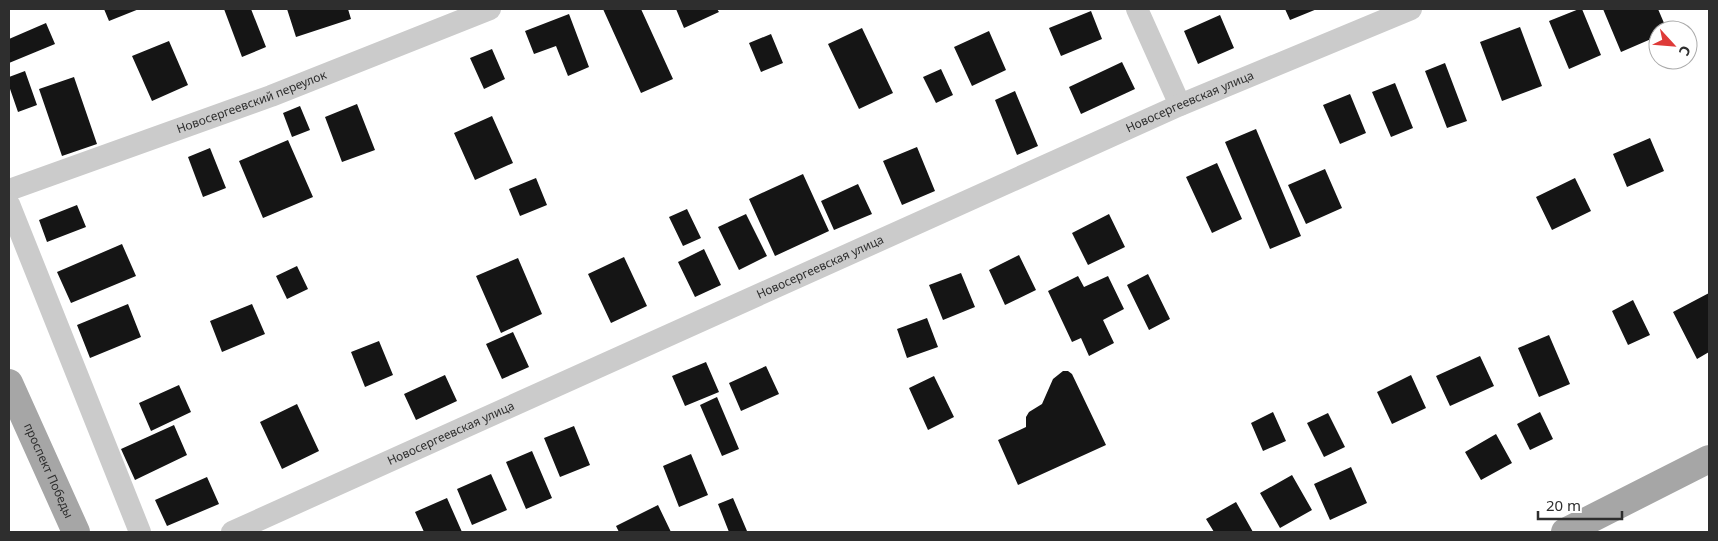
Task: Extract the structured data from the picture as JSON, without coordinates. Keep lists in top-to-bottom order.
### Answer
{
  "streets": {
    "main road": ["проспект Победы"],
    "street": ["Новосергеевский переулок", "Новосергеевская улица"]
  },
  "scale_bar": "20 m",
  "north": "bottom right"
}
